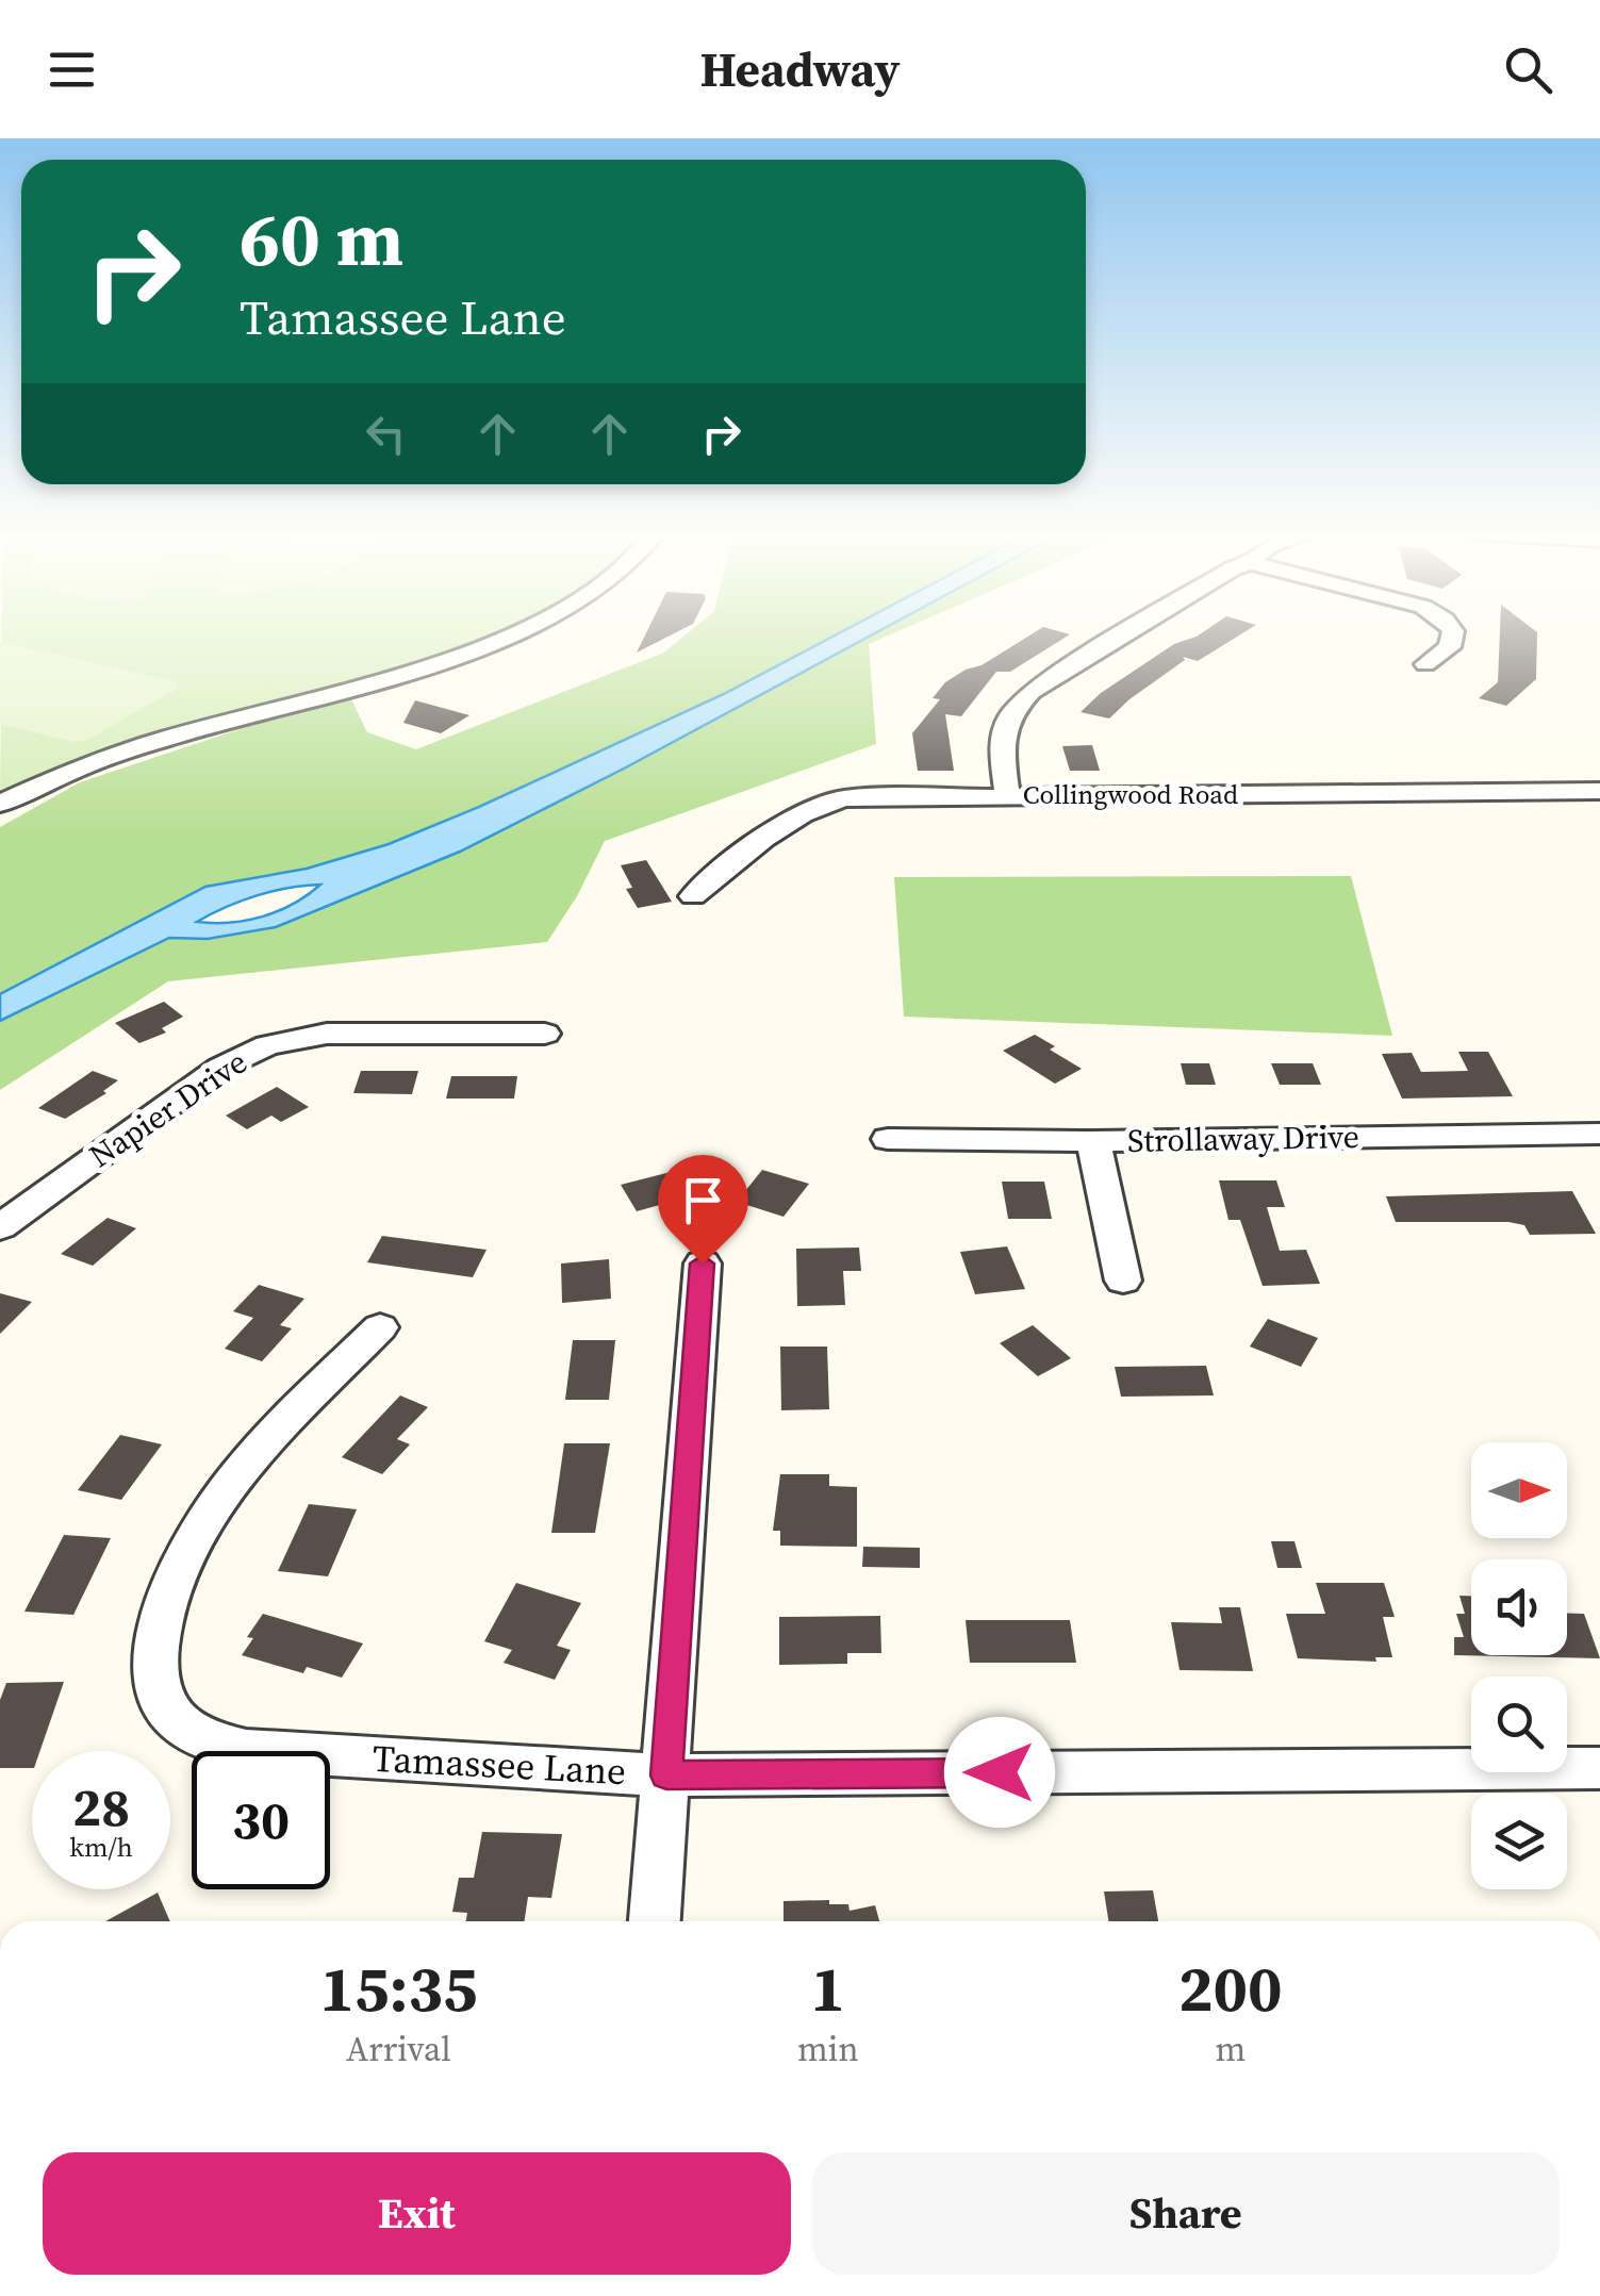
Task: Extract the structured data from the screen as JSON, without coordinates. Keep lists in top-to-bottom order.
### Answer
{
  "streets": {
    "street": [
      "Collingwood Road",
      "Napier Drive",
      "Strollaway Drive",
      "Tamassee Lane"
    ]
  },
  "north": "right",
  "page": {
    "header": "Headway",
    "turn": ["60 m", "Tamassee Lane"],
    "speed": "28 km/h",
    "limit": "30",
    "eta": [
      "15:35",
      "Arrival",
      "1",
      "min",
      "200",
      "m"
    ],
    "buttons": ["Exit", "Share"]
  }
}
